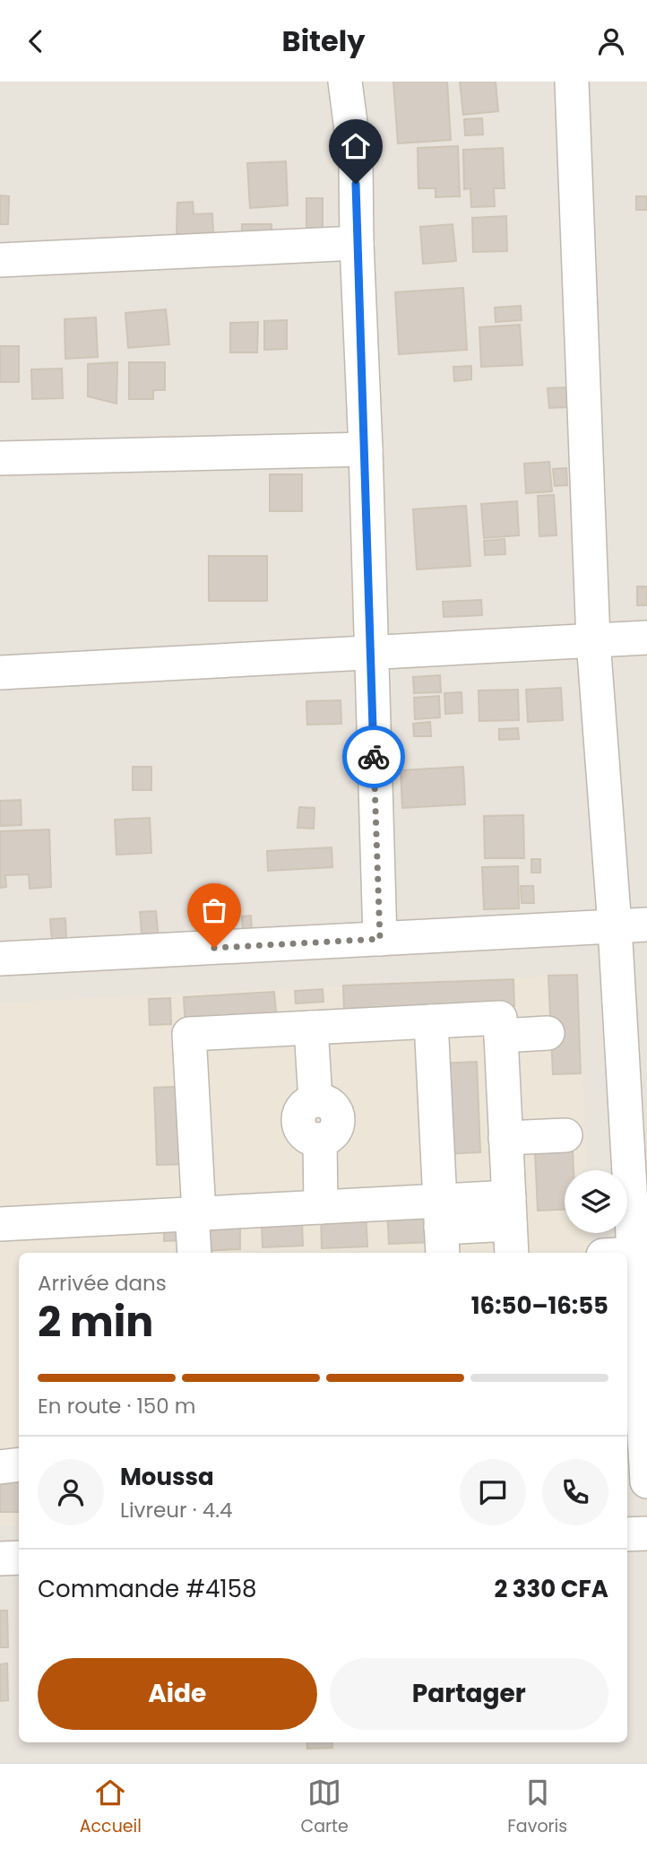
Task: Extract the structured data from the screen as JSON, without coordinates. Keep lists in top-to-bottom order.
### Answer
{
  "page": {
    "header": "Bitely",
    "heading": ["2 min", "Arrivée dans", "16:50–16:55"],
    "panel": [
      "Moussa",
      "Livreur · 4.4",
      "Commande #4158",
      "2 330 CFA"
    ],
    "bar": "En route · 150 m",
    "buttons": ["Aide", "Partager"],
    "tabs": ["Accueil", "Carte", "Favoris"]
  }
}
